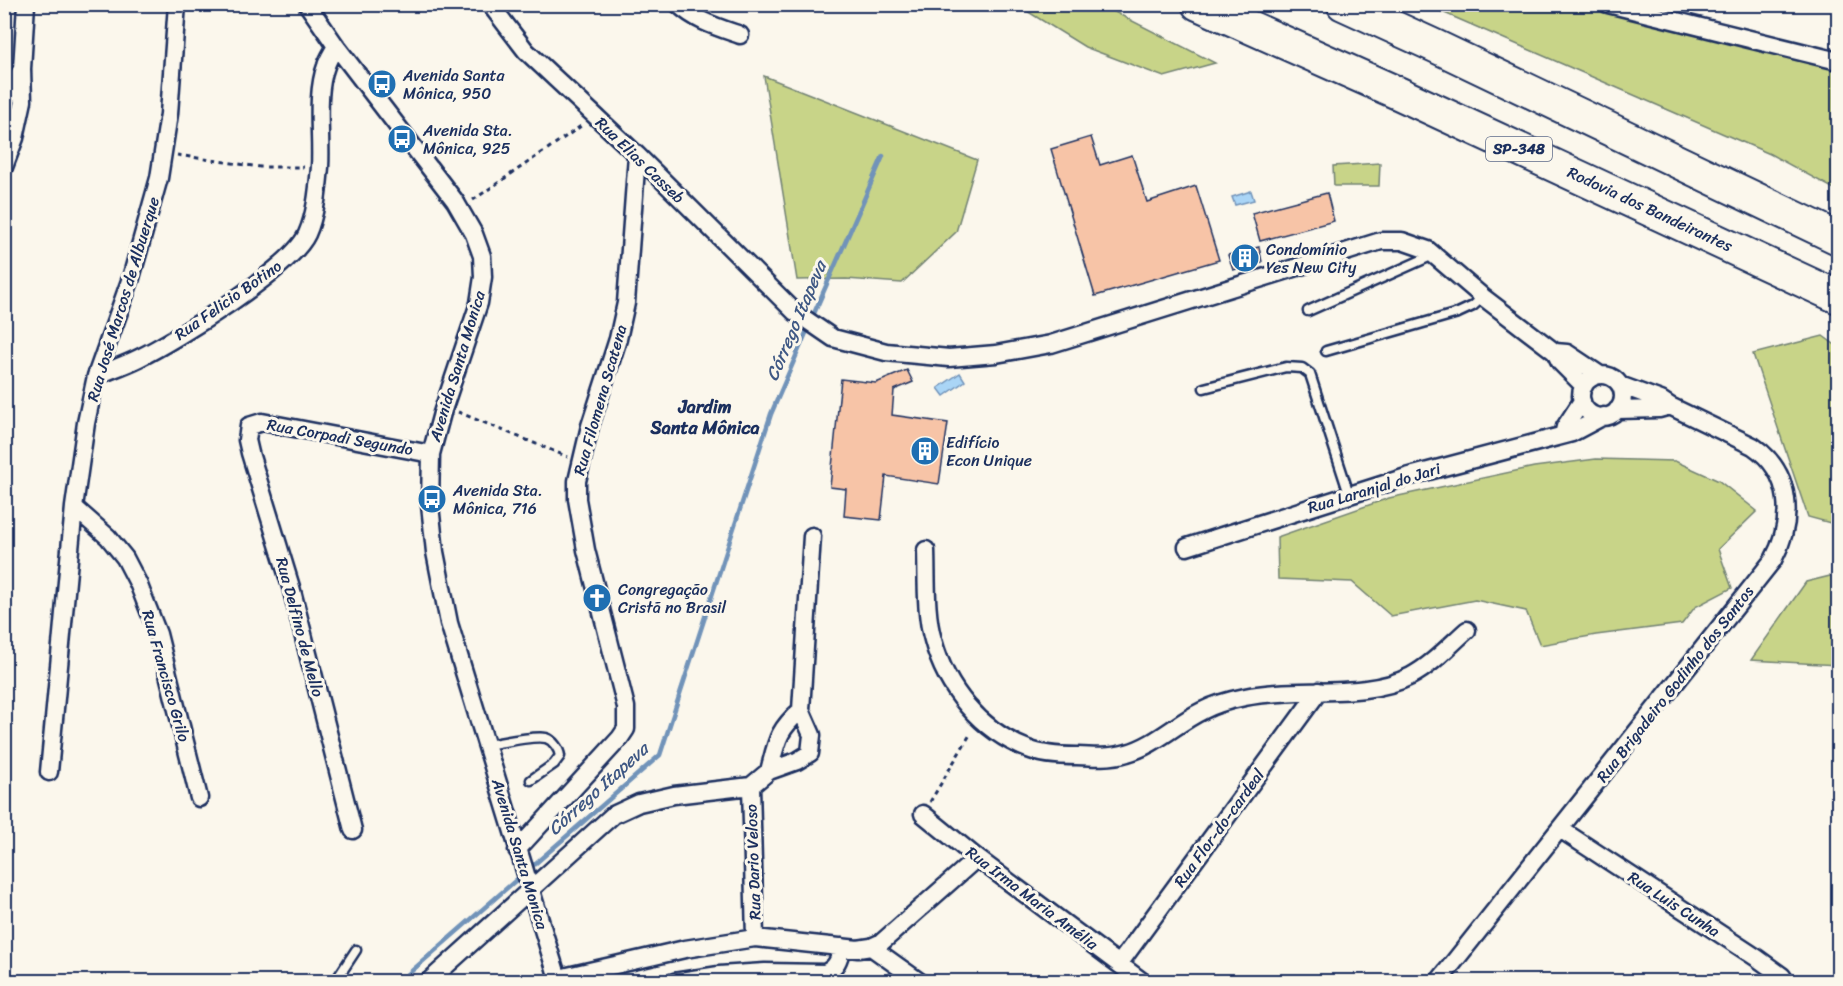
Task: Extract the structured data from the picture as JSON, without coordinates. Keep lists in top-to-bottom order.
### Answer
{
  "streets": {
    "highway": ["SP-348", "Rodovia dos Bandeirantes"],
    "street": [
      "Rua Elias Casseb",
      "Rua José Marcos de Albuerque",
      "Rua Felicio Botino",
      "Avenida Santa Monica",
      "Rua Filomena Scatena",
      "Rua Corpadi Segundo",
      "Rua Laranjal do Jari",
      "Rua Delfino de Mello",
      "Rua Francisco Grilo",
      "Rua Brigadeiro Godinho dos Santos",
      "Rua Flor-do-cardeal",
      "Rua Dario Veloso",
      "Rua Irma Maria Amélia",
      "Rua Luis Cunha"
    ]
  },
  "crossings": [
    ["Rua Elias Casseb", "Rua Filomena Scatena"],
    ["Rua José Marcos de Albuerque", "Rua Felicio Botino"],
    ["Rua José Marcos de Albuerque", "Rua Francisco Grilo"],
    ["Rua Felicio Botino", "Avenida Santa Monica"],
    ["Avenida Santa Monica", "Rua Filomena Scatena"],
    ["Avenida Santa Monica", "Rua Corpadi Segundo"],
    ["Rua Corpadi Segundo", "Rua Delfino de Mello"],
    ["Rua Laranjal do Jari", "Rua Brigadeiro Godinho dos Santos"],
    ["Rua Brigadeiro Godinho dos Santos", "Rua Luis Cunha"],
    ["Rua Flor-do-cardeal", "Rua Irma Maria Amélia"]
  ],
  "districts": ["Jardim Santa Mônica"],
  "water": ["Córrego Itapeva"],
  "places": {
    "bus stop": ["Avenida Santa Mônica, 950", "Avenida Sta. Mônica, 925", "Avenida Sta. Mônica, 716"],
    "building": ["Condomínio Yes New City", "Edifício Econ Unique"],
    "church": ["Congregação Cristã no Brasil"]
  }
}
